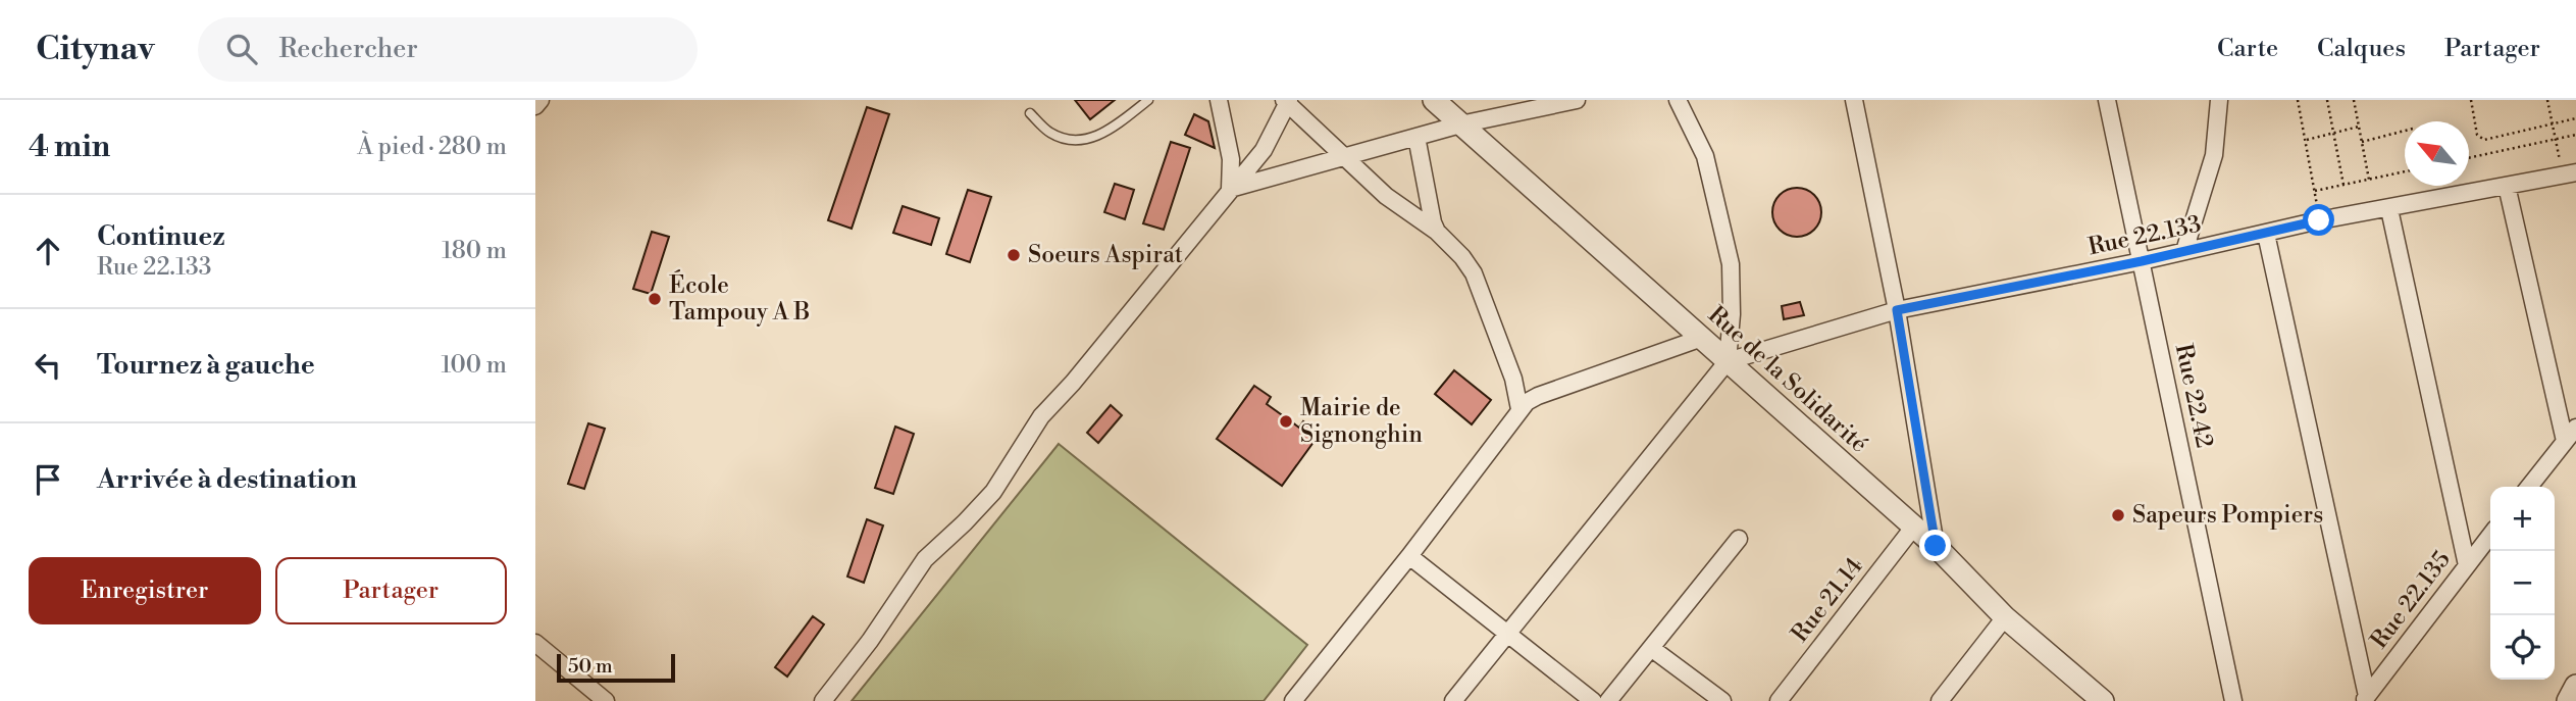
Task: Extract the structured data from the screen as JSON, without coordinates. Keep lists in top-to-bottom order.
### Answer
{
  "streets": {
    "street": [
      "Rue 22.133",
      "Rue de la Solidarité",
      "Rue 22.42",
      "Rue 21.14",
      "Rue 22.135"
    ]
  },
  "crossings": [
    ["Rue 22.133", "Rue de la Solidarité"],
    ["Rue 22.133", "Rue 22.42"],
    ["Rue de la Solidarité", "Rue 21.14"]
  ],
  "places": [
    "Soeurs Aspirat",
    "École Tampouy A B",
    "Mairie de Signonghin",
    "Sapeurs Pompiers"
  ],
  "scale_bar": "50 m",
  "north": "top left",
  "page": {
    "header": "Citynav",
    "search": "Rechercher",
    "nav": ["Carte", "Calques", "Partager"],
    "heading": ["4 min", "À pied · 280 m"],
    "list": [
      ["Continuez", "Rue 22.133", "180 m"],
      ["Tournez à gauche", "100 m"],
      "Arrivée à destination"
    ],
    "map_buttons": ["+", "−"],
    "buttons": ["Enregistrer", "Partager"],
    "scale": "50 m"
  }
}
